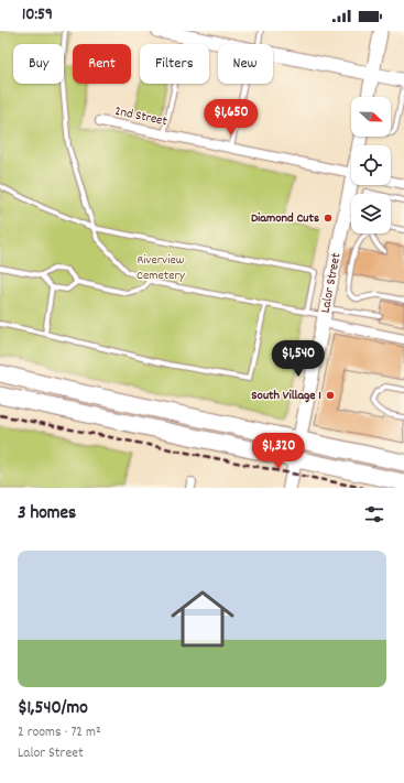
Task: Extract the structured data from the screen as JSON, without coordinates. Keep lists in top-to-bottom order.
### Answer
{
  "streets": {
    "main road": ["Lalor Street"],
    "street": ["2nd Street"]
  },
  "parks": ["Riverview Cemetery"],
  "places": ["Diamond Cuts", "South Village 1"],
  "north": "right",
  "page": {
    "status": "10:59",
    "chip": [
      "Buy",
      "Rent",
      "Filters",
      "New"
    ],
    "price": ["$1,650", "$1,540", "$1,320"],
    "heading": "3 homes",
    "list": [
      {
        "name": "$1,540/mo",
        "note": "2 rooms · 72 m² · Lalor Street"
      }
    ]
  }
}
